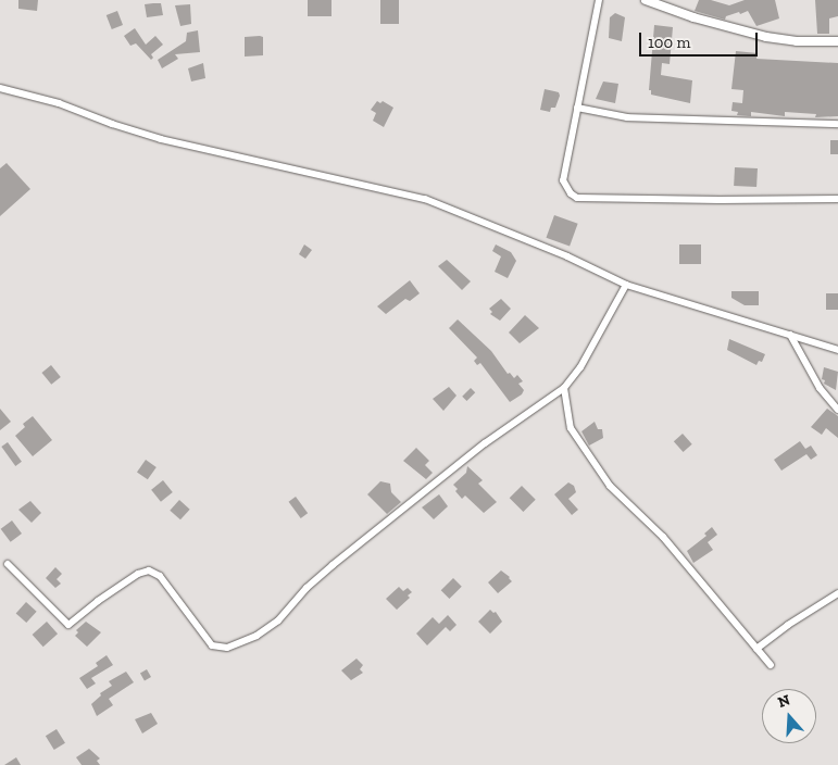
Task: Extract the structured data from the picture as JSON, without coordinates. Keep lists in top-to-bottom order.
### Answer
{
  "scale_bar": "100 m",
  "north": "top"
}
